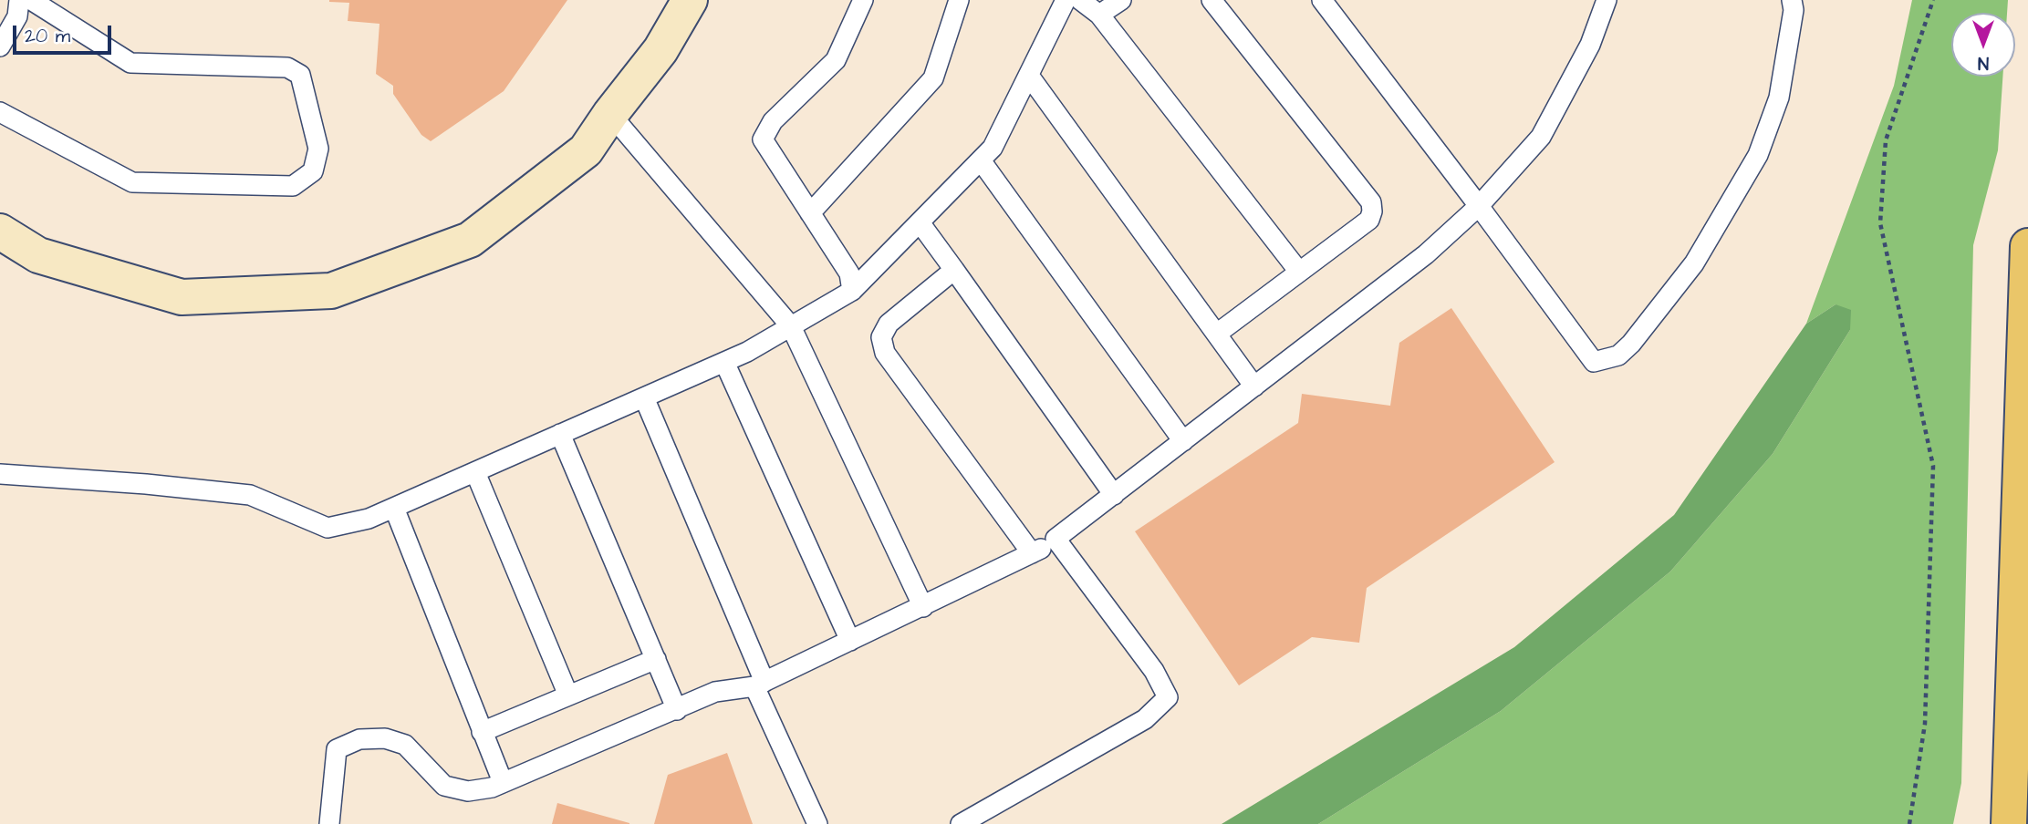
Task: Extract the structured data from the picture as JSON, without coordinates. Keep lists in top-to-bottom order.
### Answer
{
  "scale_bar": "20 m",
  "north": "bottom"
}
